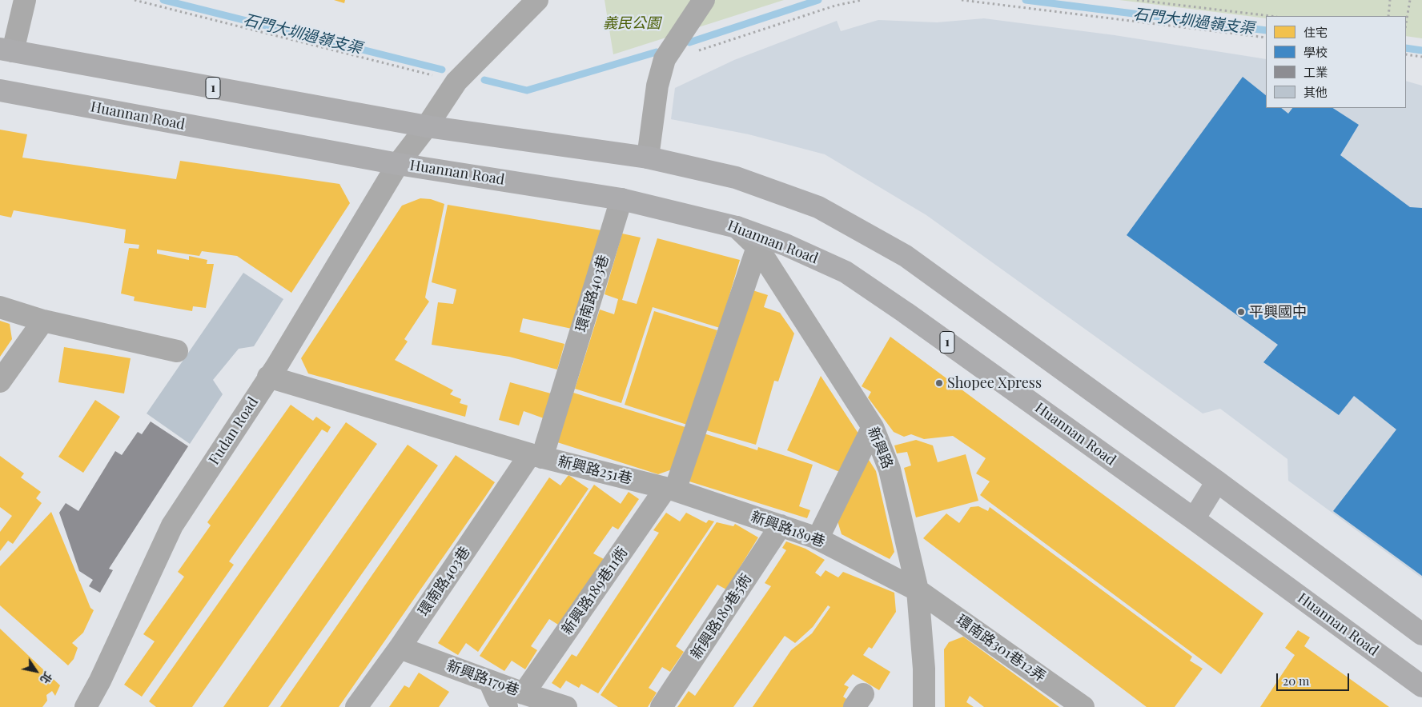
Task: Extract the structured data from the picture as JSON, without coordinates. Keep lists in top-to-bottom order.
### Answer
{
  "streets": {
    "main road": ["1", "Huannan Road"],
    "street": [
      "環南路403巷",
      "Fudan Road",
      "新興路",
      "新興路251巷",
      "新興路189巷",
      "新興路189巷11衖",
      "新興路189巷5衖",
      "環南路301巷12弄",
      "新興路179巷"
    ]
  },
  "crossings": [
    ["1", "Fudan Road"],
    ["Huannan Road", "環南路403巷"],
    ["Huannan Road", "Fudan Road"],
    ["Huannan Road", "新興路"],
    ["環南路403巷", "新興路251巷"],
    ["環南路403巷", "新興路179巷"],
    ["Fudan Road", "新興路251巷"],
    ["新興路", "新興路189巷"],
    ["新興路", "環南路301巷12弄"],
    ["新興路251巷", "新興路189巷"],
    ["新興路251巷", "新興路189巷11衖"],
    ["新興路189巷", "新興路189巷11衖"],
    ["新興路189巷", "新興路189巷5衖"],
    ["新興路189巷", "環南路301巷12弄"],
    ["新興路189巷11衖", "新興路179巷"]
  ],
  "water": ["石門大圳過嶺支渠"],
  "parks": ["義民公園"],
  "places": ["平興國中", "Shopee Xpress"],
  "legend": [
    "住宅",
    "學校",
    "工業",
    "其他"
  ],
  "scale_bar": "20 m",
  "north": "bottom right"
}
